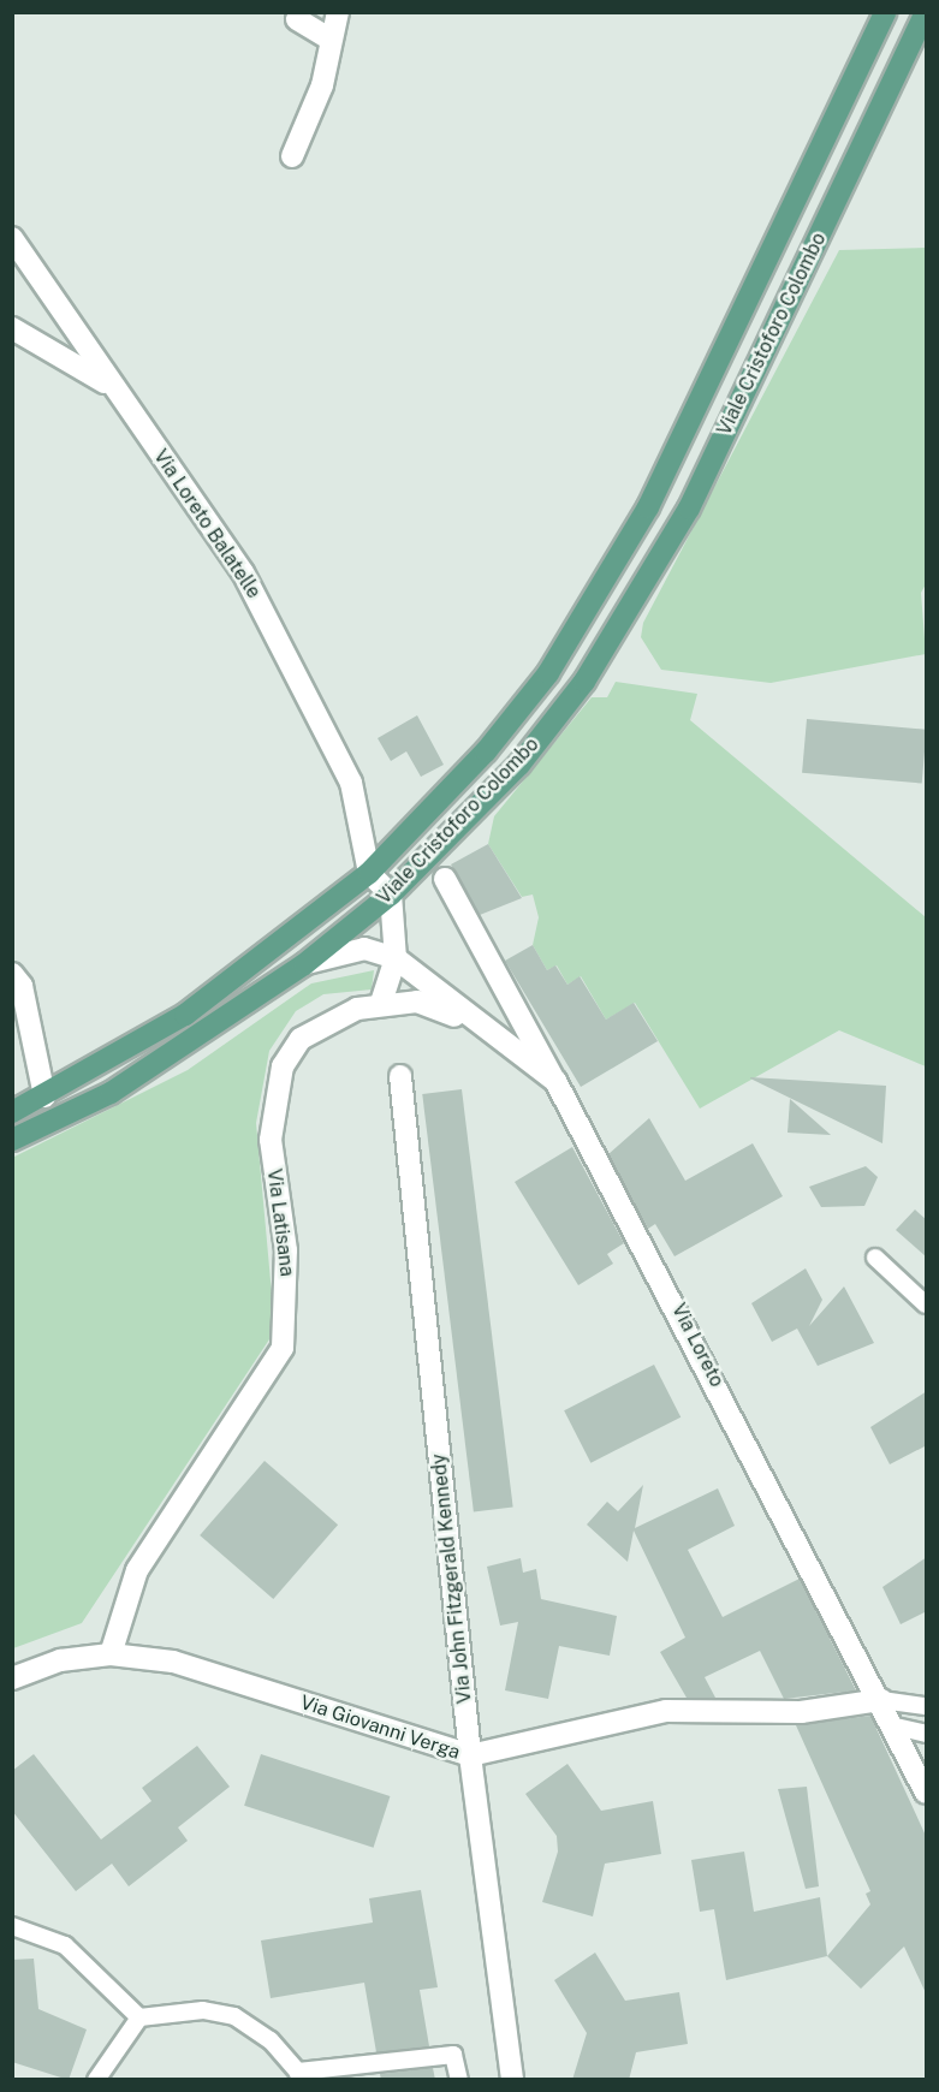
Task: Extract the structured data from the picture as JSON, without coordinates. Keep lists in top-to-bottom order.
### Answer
{
  "streets": {
    "main road": ["Viale Cristoforo Colombo"],
    "street": [
      "Via Loreto Balatelle",
      "Via Latisana",
      "Via Loreto",
      "Via John Fitzgerald Kennedy",
      "Via Giovanni Verga"
    ]
  },
  "crossings": [
    ["Viale Cristoforo Colombo", "Via Loreto Balatelle"],
    ["Via Latisana", "Via Loreto"],
    ["Via Latisana", "Via Giovanni Verga"],
    ["Via Loreto", "Via Giovanni Verga"],
    ["Via John Fitzgerald Kennedy", "Via Giovanni Verga"]
  ]
}
